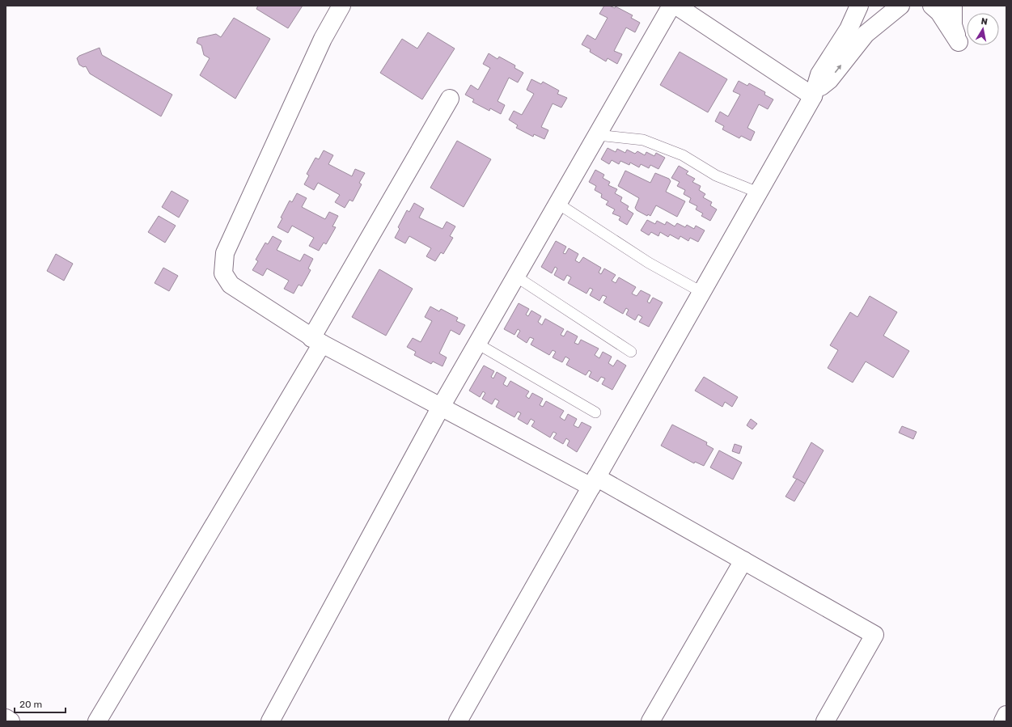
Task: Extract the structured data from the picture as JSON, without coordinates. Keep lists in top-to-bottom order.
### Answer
{
  "scale_bar": "20 m",
  "north": "top"
}
